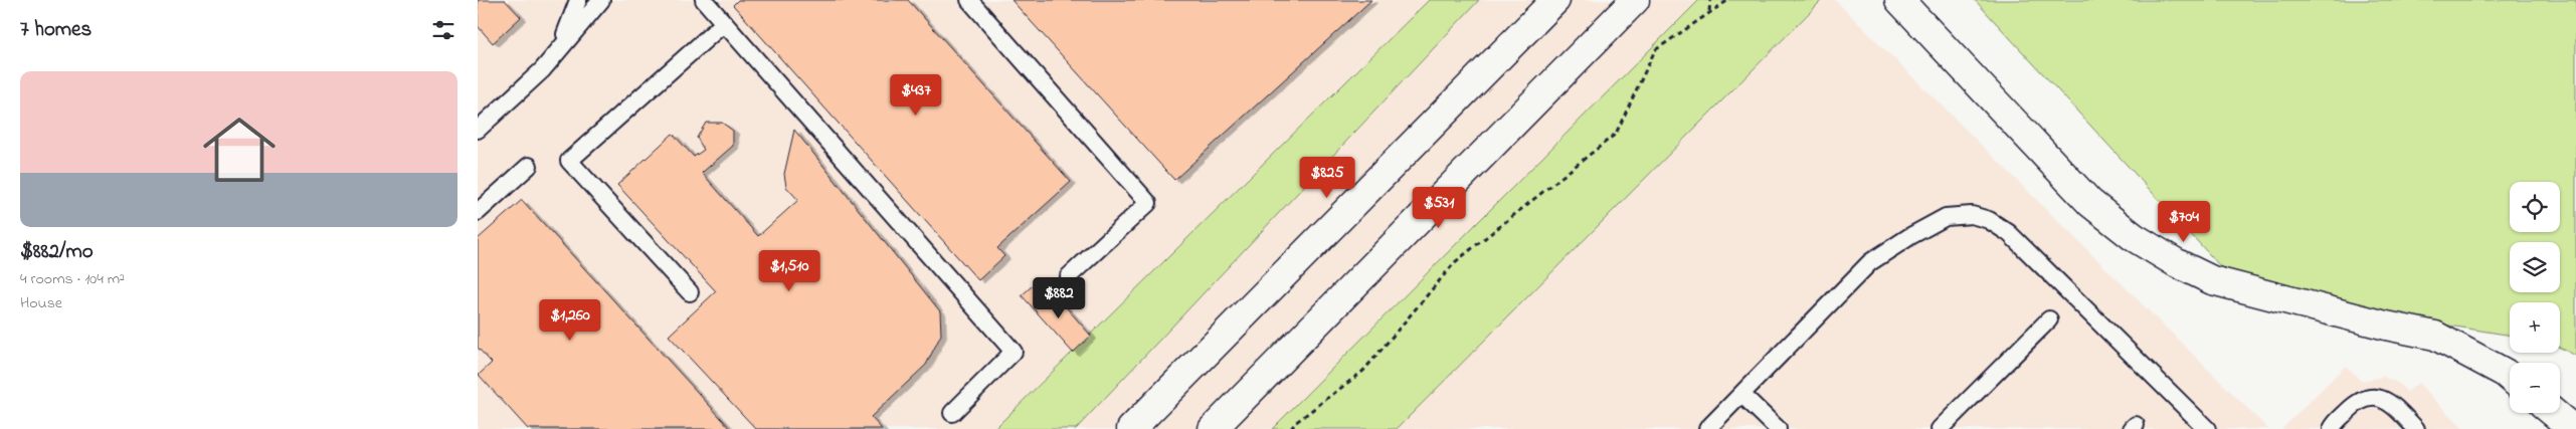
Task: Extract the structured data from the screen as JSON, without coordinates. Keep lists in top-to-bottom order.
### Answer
{
  "page": {
    "heading": "7 homes",
    "list": [
      {
        "name": "$882/mo",
        "note": "4 rooms · 104 m² · House"
      }
    ],
    "price": [
      "$437",
      "$825",
      "$531",
      "$704",
      "$1,510",
      "$882",
      "$1,260"
    ],
    "map_buttons": ["+", "−"]
  }
}
